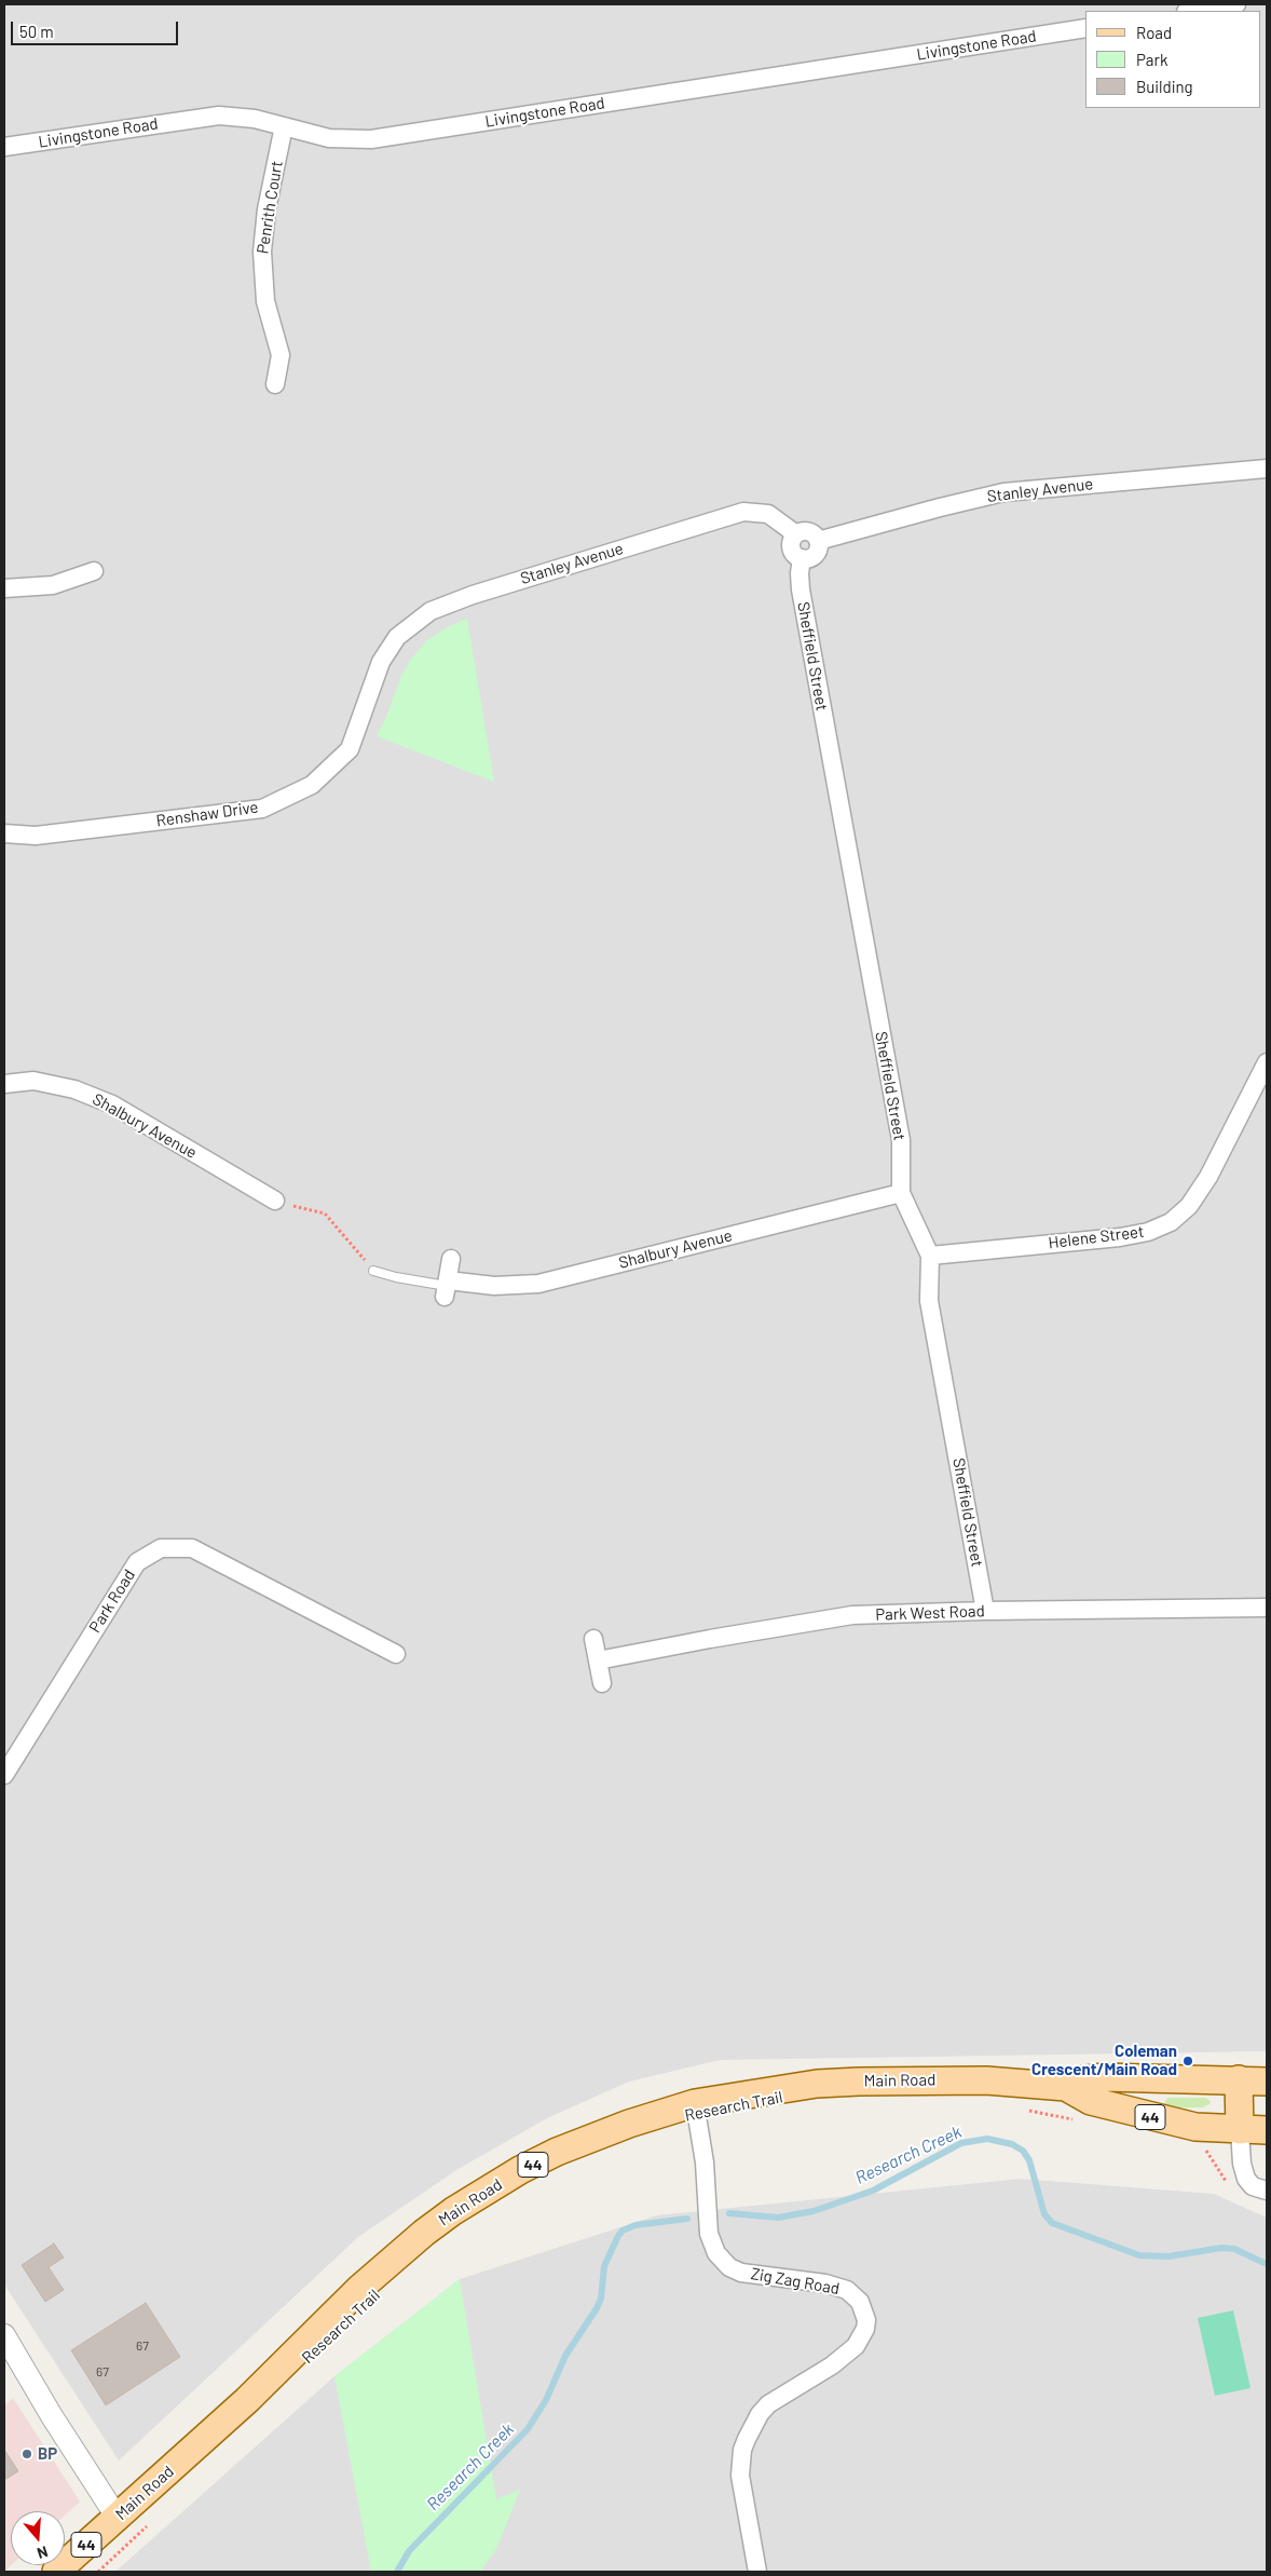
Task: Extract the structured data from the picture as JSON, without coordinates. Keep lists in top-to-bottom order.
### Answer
{
  "streets": {
    "main road": ["Main Road", "44"],
    "street": [
      "Livingstone Road",
      "Penrith Court",
      "Stanley Avenue",
      "Sheffield Street",
      "Renshaw Drive",
      "Shalbury Avenue",
      "Helene Street",
      "Park Road",
      "Park West Road",
      "Zig Zag Road"
    ]
  },
  "crossings": [
    ["Livingstone Road", "Penrith Court"],
    ["Stanley Avenue", "Sheffield Street"],
    ["Stanley Avenue", "Renshaw Drive"],
    ["Sheffield Street", "Shalbury Avenue"],
    ["Sheffield Street", "Helene Street"],
    ["Sheffield Street", "Park West Road"],
    ["Main Road", "Zig Zag Road"]
  ],
  "water": ["Research Creek"],
  "places": ["Coleman Crescent/Main Road", "BP"],
  "house_numbers": ["67", "67"],
  "legend": ["Road", "Park", "Building"],
  "scale_bar": "50 m",
  "north": "bottom"
}
